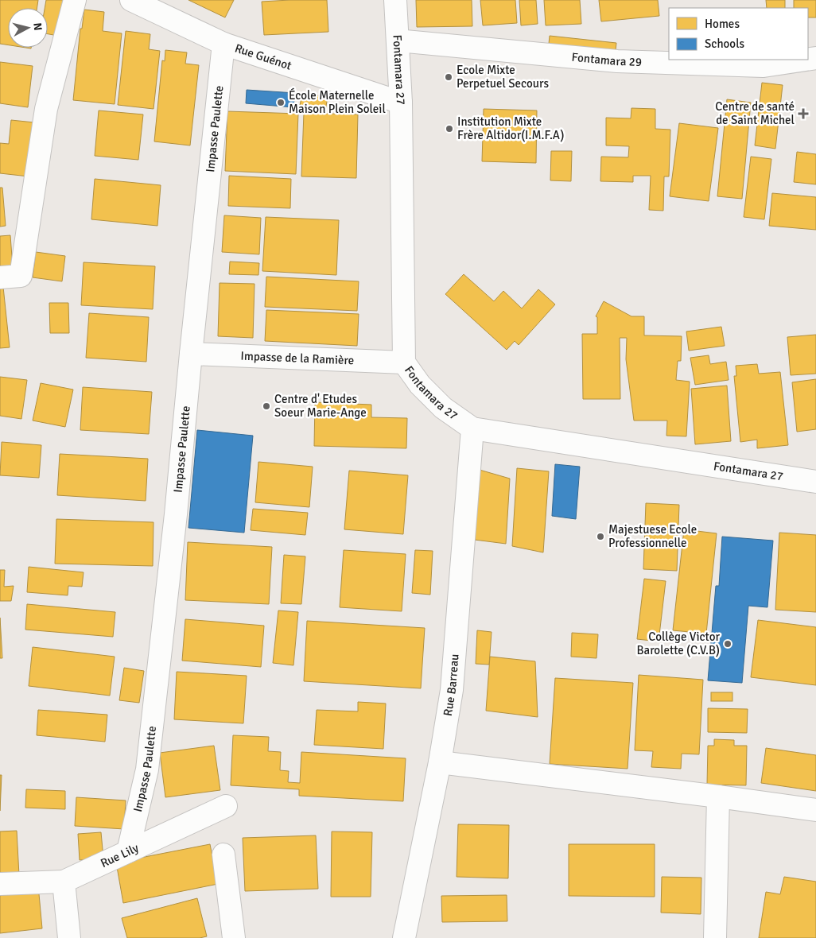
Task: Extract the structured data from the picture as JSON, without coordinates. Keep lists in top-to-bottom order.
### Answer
{
  "streets": {
    "street": [
      "Rue Guénot",
      "Fontamara 29",
      "Fontamara 27",
      "Impasse Paulette",
      "Impasse de la Ramière",
      "Rue Barreau",
      "Rue Lily"
    ]
  },
  "crossings": [
    ["Rue Guénot", "Fontamara 27"],
    ["Rue Guénot", "Impasse Paulette"],
    ["Fontamara 29", "Fontamara 27"],
    ["Fontamara 27", "Impasse de la Ramière"],
    ["Fontamara 27", "Rue Barreau"],
    ["Impasse Paulette", "Impasse de la Ramière"],
    ["Impasse Paulette", "Rue Lily"]
  ],
  "places": {
    "other": [
      "Ecole Mixte Perpetuel Secours",
      "École Maternelle Maison Plein Soleil",
      "Institution Mixte Frère Altidor(I.M.F.A)",
      "Centre d' Etudes Soeur Marie-Ange",
      "Majestuese Ecole Professionnelle",
      "Collège Victor Barolette (C.V.B)"
    ],
    "health": ["Centre de santé de Saint Michel"]
  },
  "legend": ["Homes", "Schools"],
  "north": "right"
}
